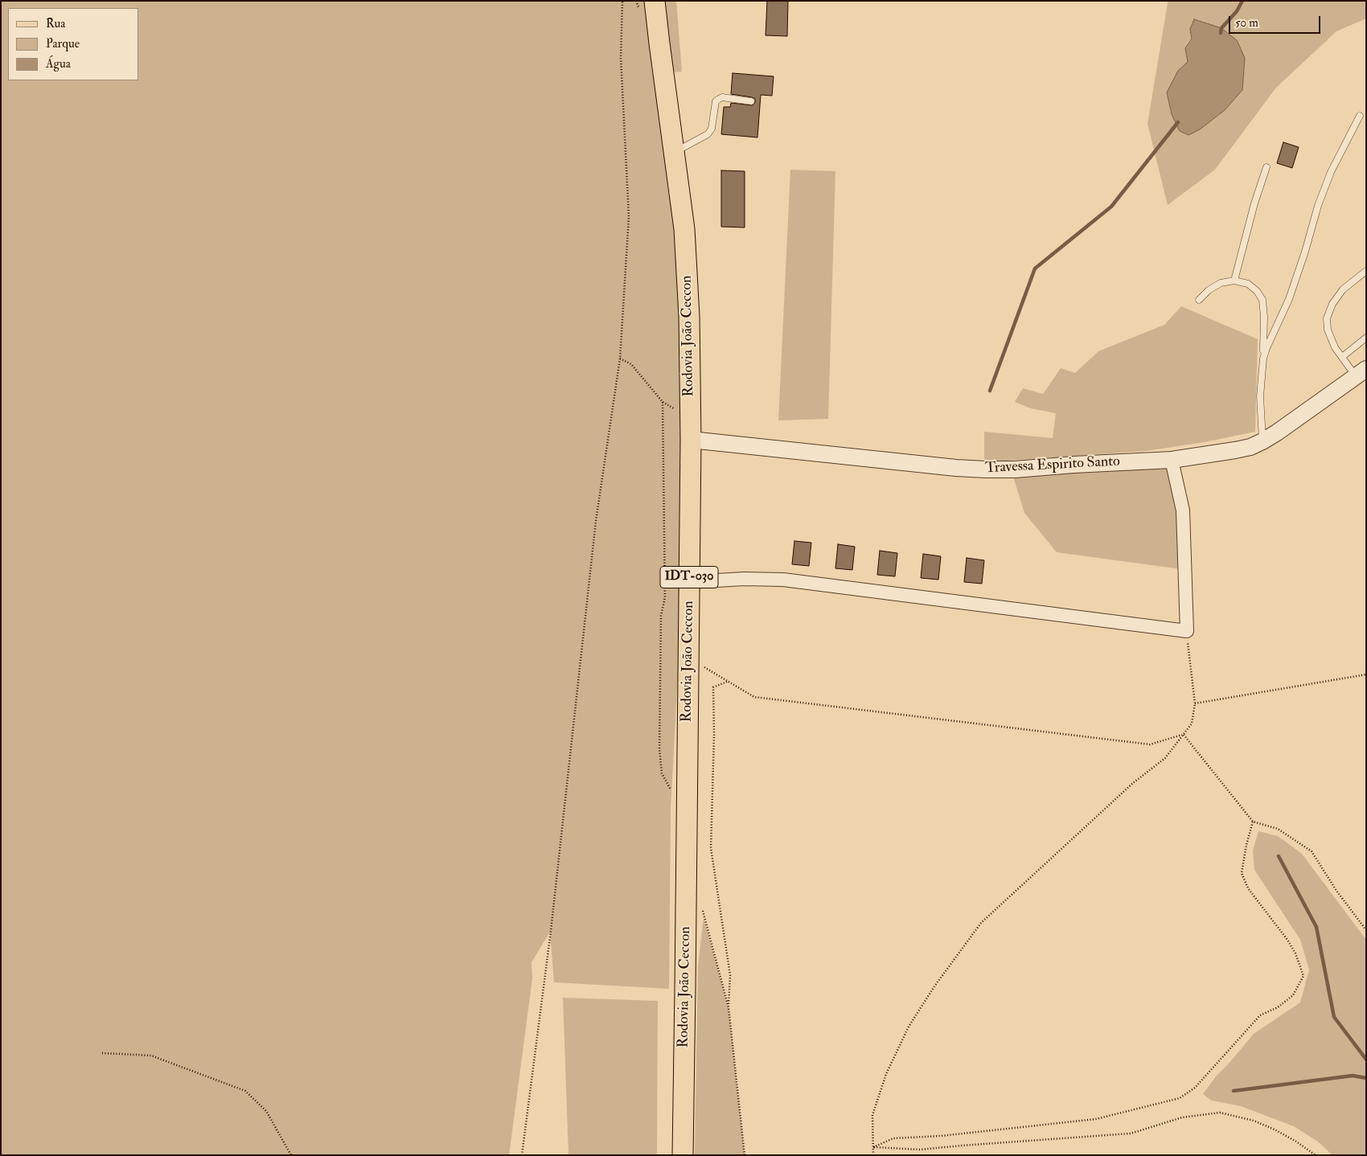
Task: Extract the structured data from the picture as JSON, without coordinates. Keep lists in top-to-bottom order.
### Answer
{
  "streets": {
    "main road": ["Rodovia João Ceccon", "IDT-030"],
    "street": ["Travessa Espirito Santo"]
  },
  "crossings": [
    ["Rodovia João Ceccon", "Travessa Espirito Santo"]
  ],
  "legend": ["Rua", "Parque", "Água"],
  "scale_bar": "50 m"
}
